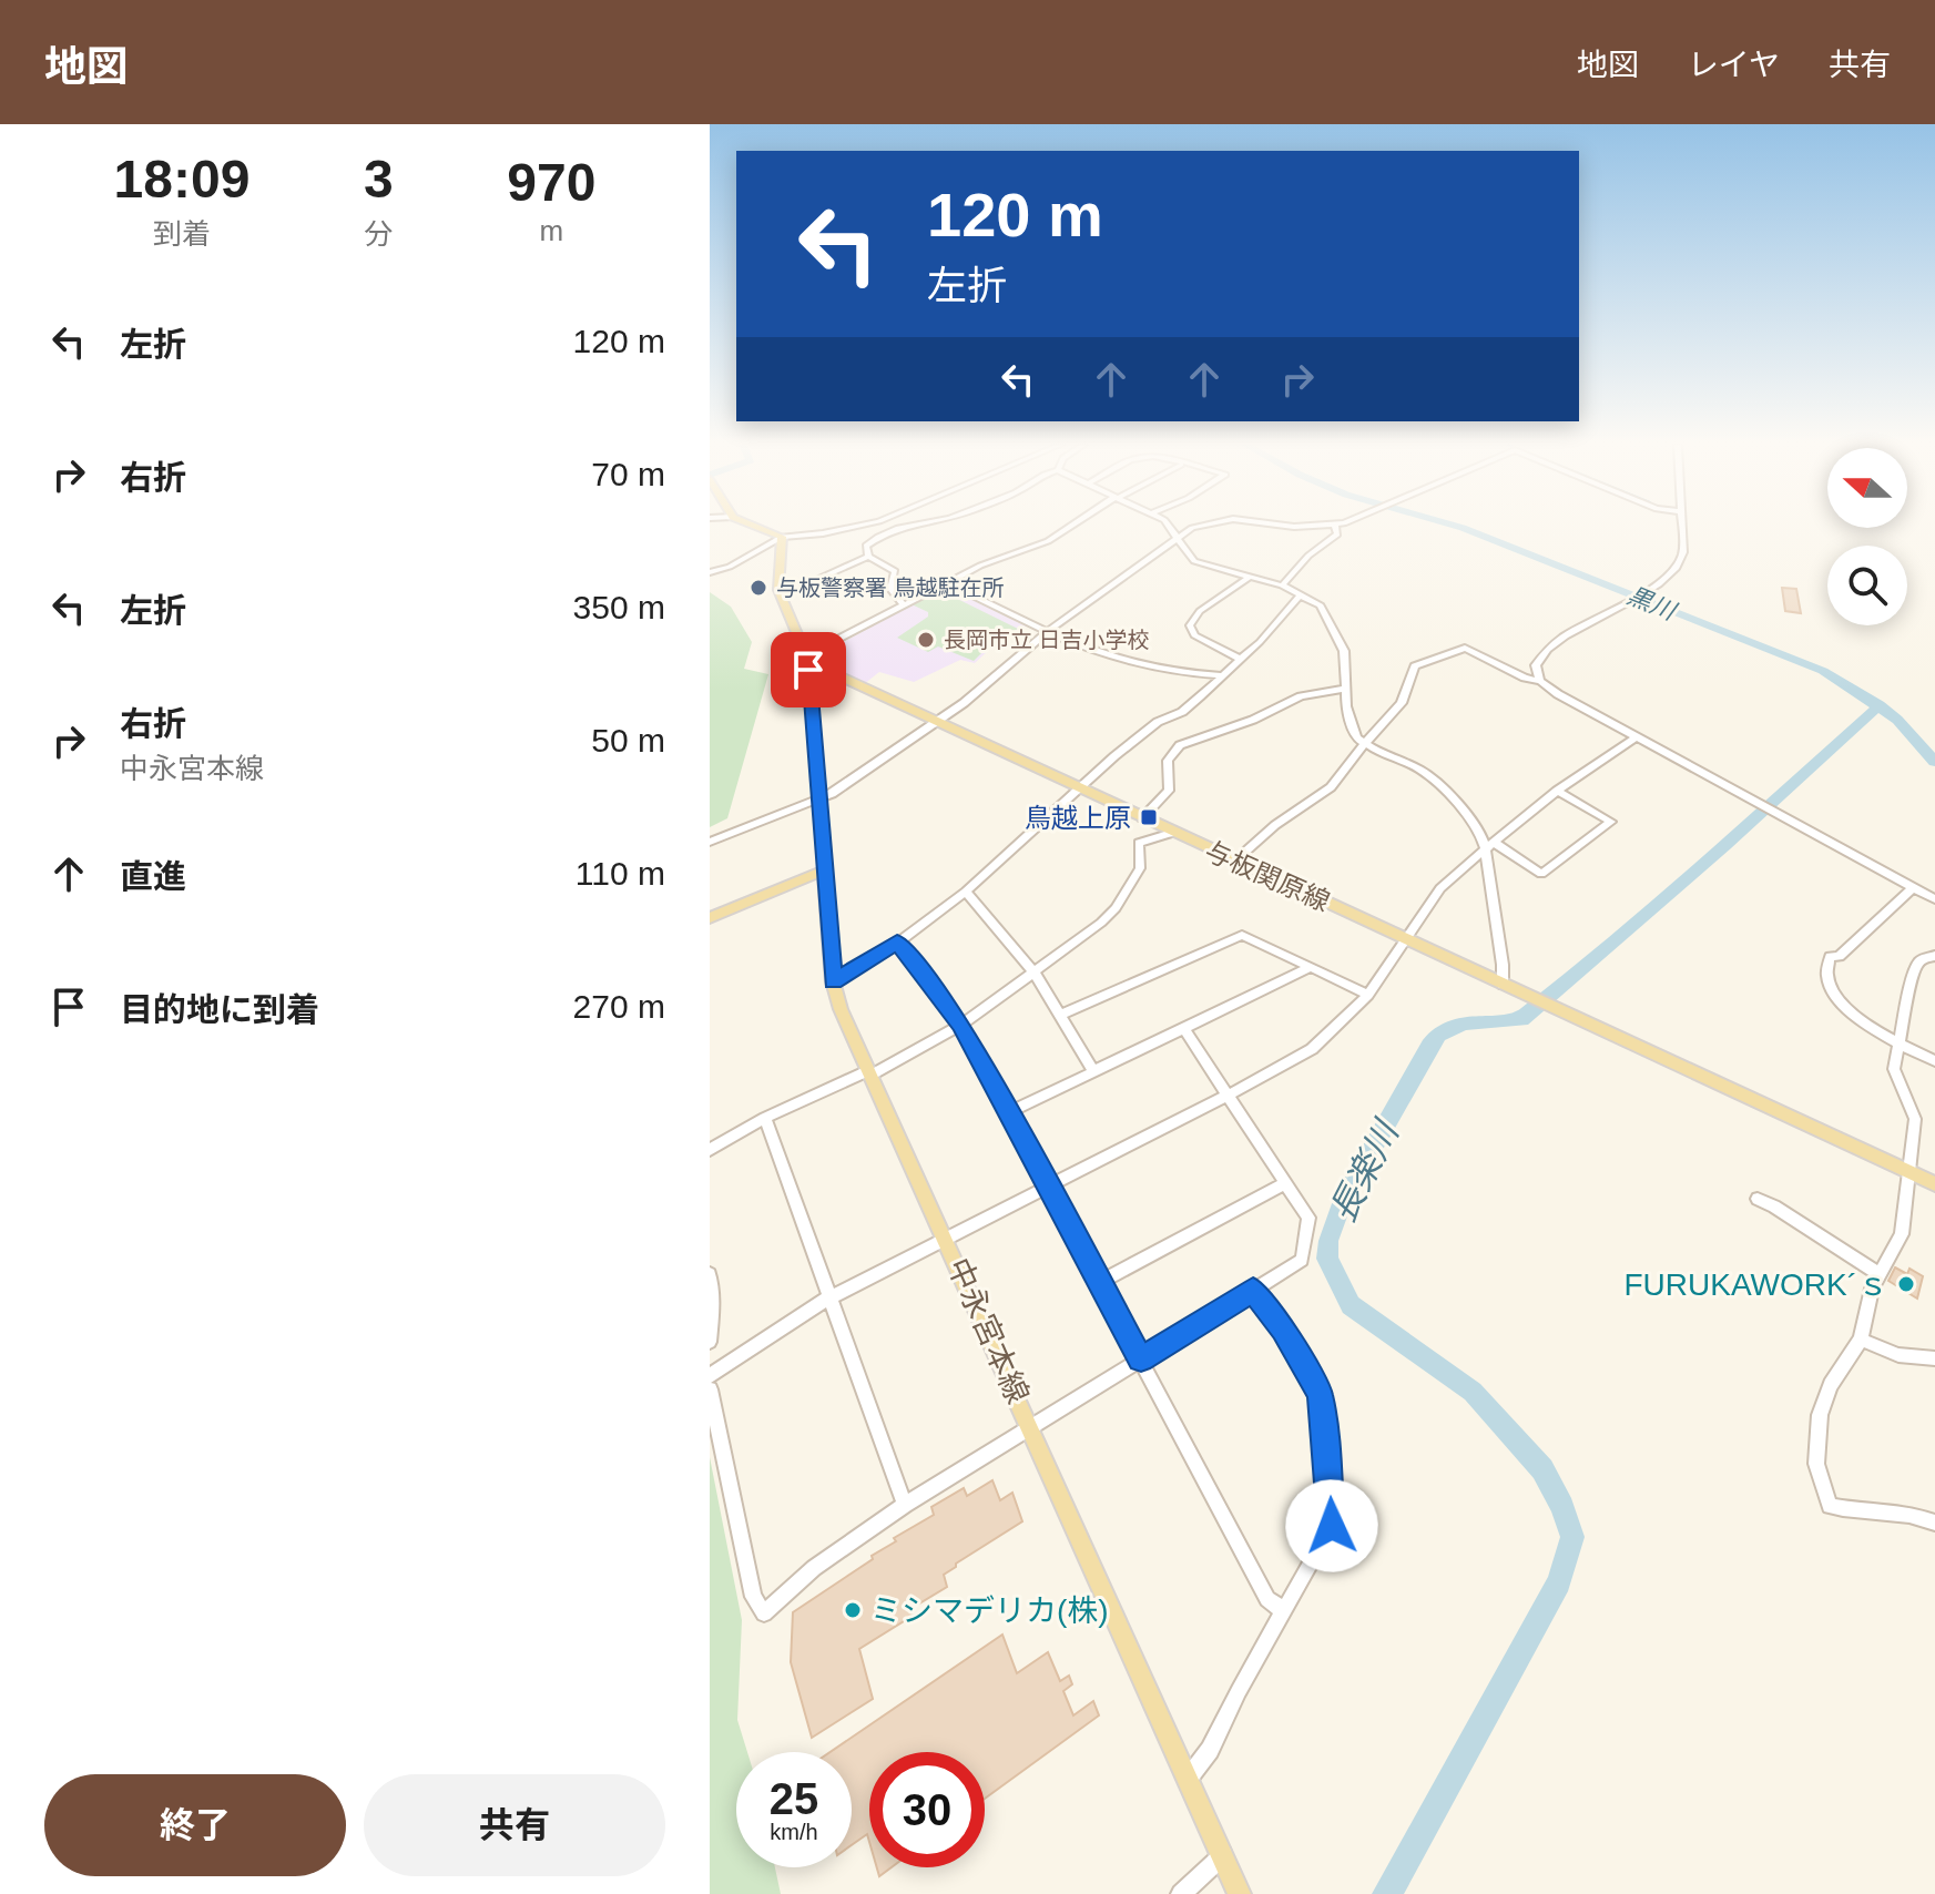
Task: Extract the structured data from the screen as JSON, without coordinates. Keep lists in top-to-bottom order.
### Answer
{
  "streets": {
    "main road": ["与板関原線", "中永宮本線"]
  },
  "water": ["黒川", "長楽川"],
  "places": {
    "other": [
      "与板警察署 鳥越駐在所",
      "長岡市立 日吉小学校",
      "FURUKAWORK´ｓ",
      "ミシマデリカ(株)"
    ],
    "transit": ["鳥越上原"]
  },
  "north": "left",
  "page": {
    "header": "地図",
    "nav": ["地図", "レイヤ", "共有"],
    "eta": [
      "18:09",
      "到着",
      "3",
      "分",
      "970",
      "m"
    ],
    "turn": ["120 m", "左折"],
    "list": [
      {
        "name": "左折",
        "value": "120 m"
      },
      {
        "name": "右折",
        "value": "70 m"
      },
      {
        "name": "左折",
        "value": "350 m"
      },
      {
        "name": "右折",
        "note": "中永宮本線",
        "value": "50 m"
      },
      {
        "name": "直進",
        "value": "110 m"
      },
      {
        "name": "目的地に到着",
        "value": "270 m"
      }
    ],
    "speed": "25 km/h",
    "limit": "30",
    "buttons": ["終了", "共有"]
  }
}
